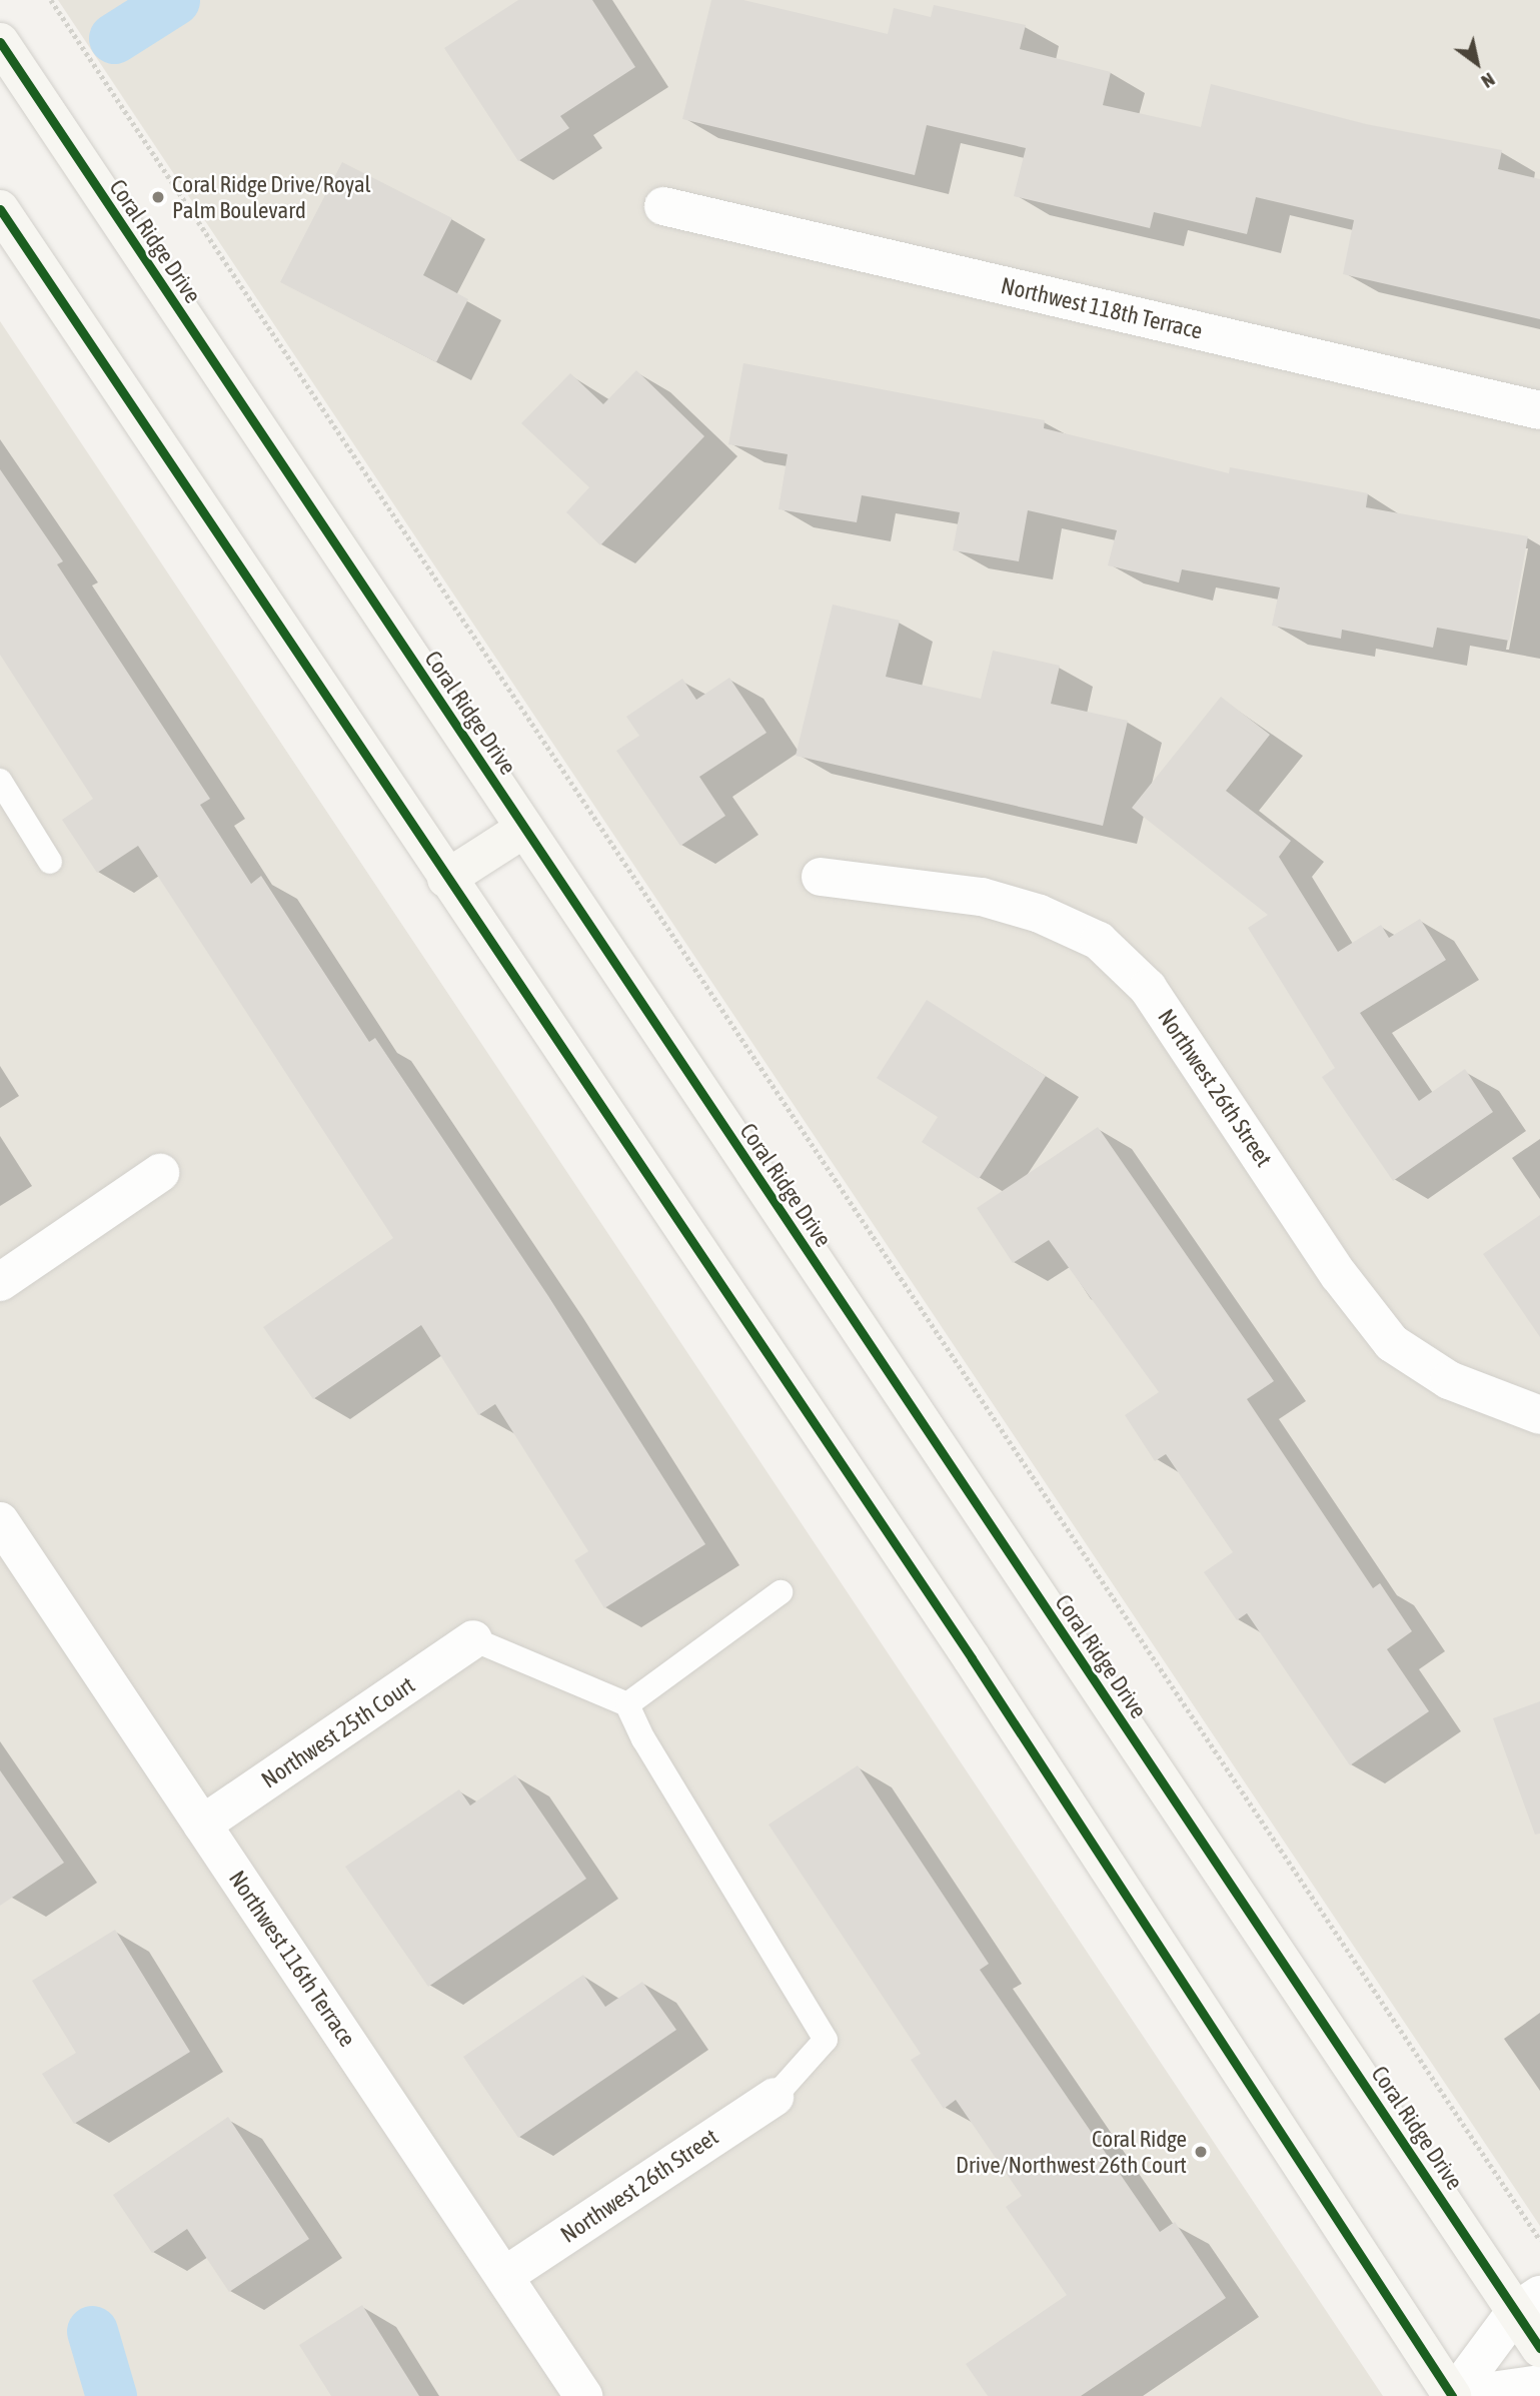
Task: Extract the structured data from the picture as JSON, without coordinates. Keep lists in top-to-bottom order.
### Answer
{
  "streets": {
    "main road": ["Coral Ridge Drive"],
    "street": [
      "Northwest 118th Terrace",
      "Northwest 26th Street",
      "Northwest 25th Court",
      "Northwest 116th Terrace"
    ]
  },
  "crossings": [
    ["Northwest 26th Street", "Northwest 116th Terrace"],
    ["Northwest 25th Court", "Northwest 116th Terrace"]
  ],
  "places": ["Coral Ridge Drive/Royal Palm Boulevard", "Coral Ridge Drive/Northwest 26th Court"],
  "north": "bottom right"
}
